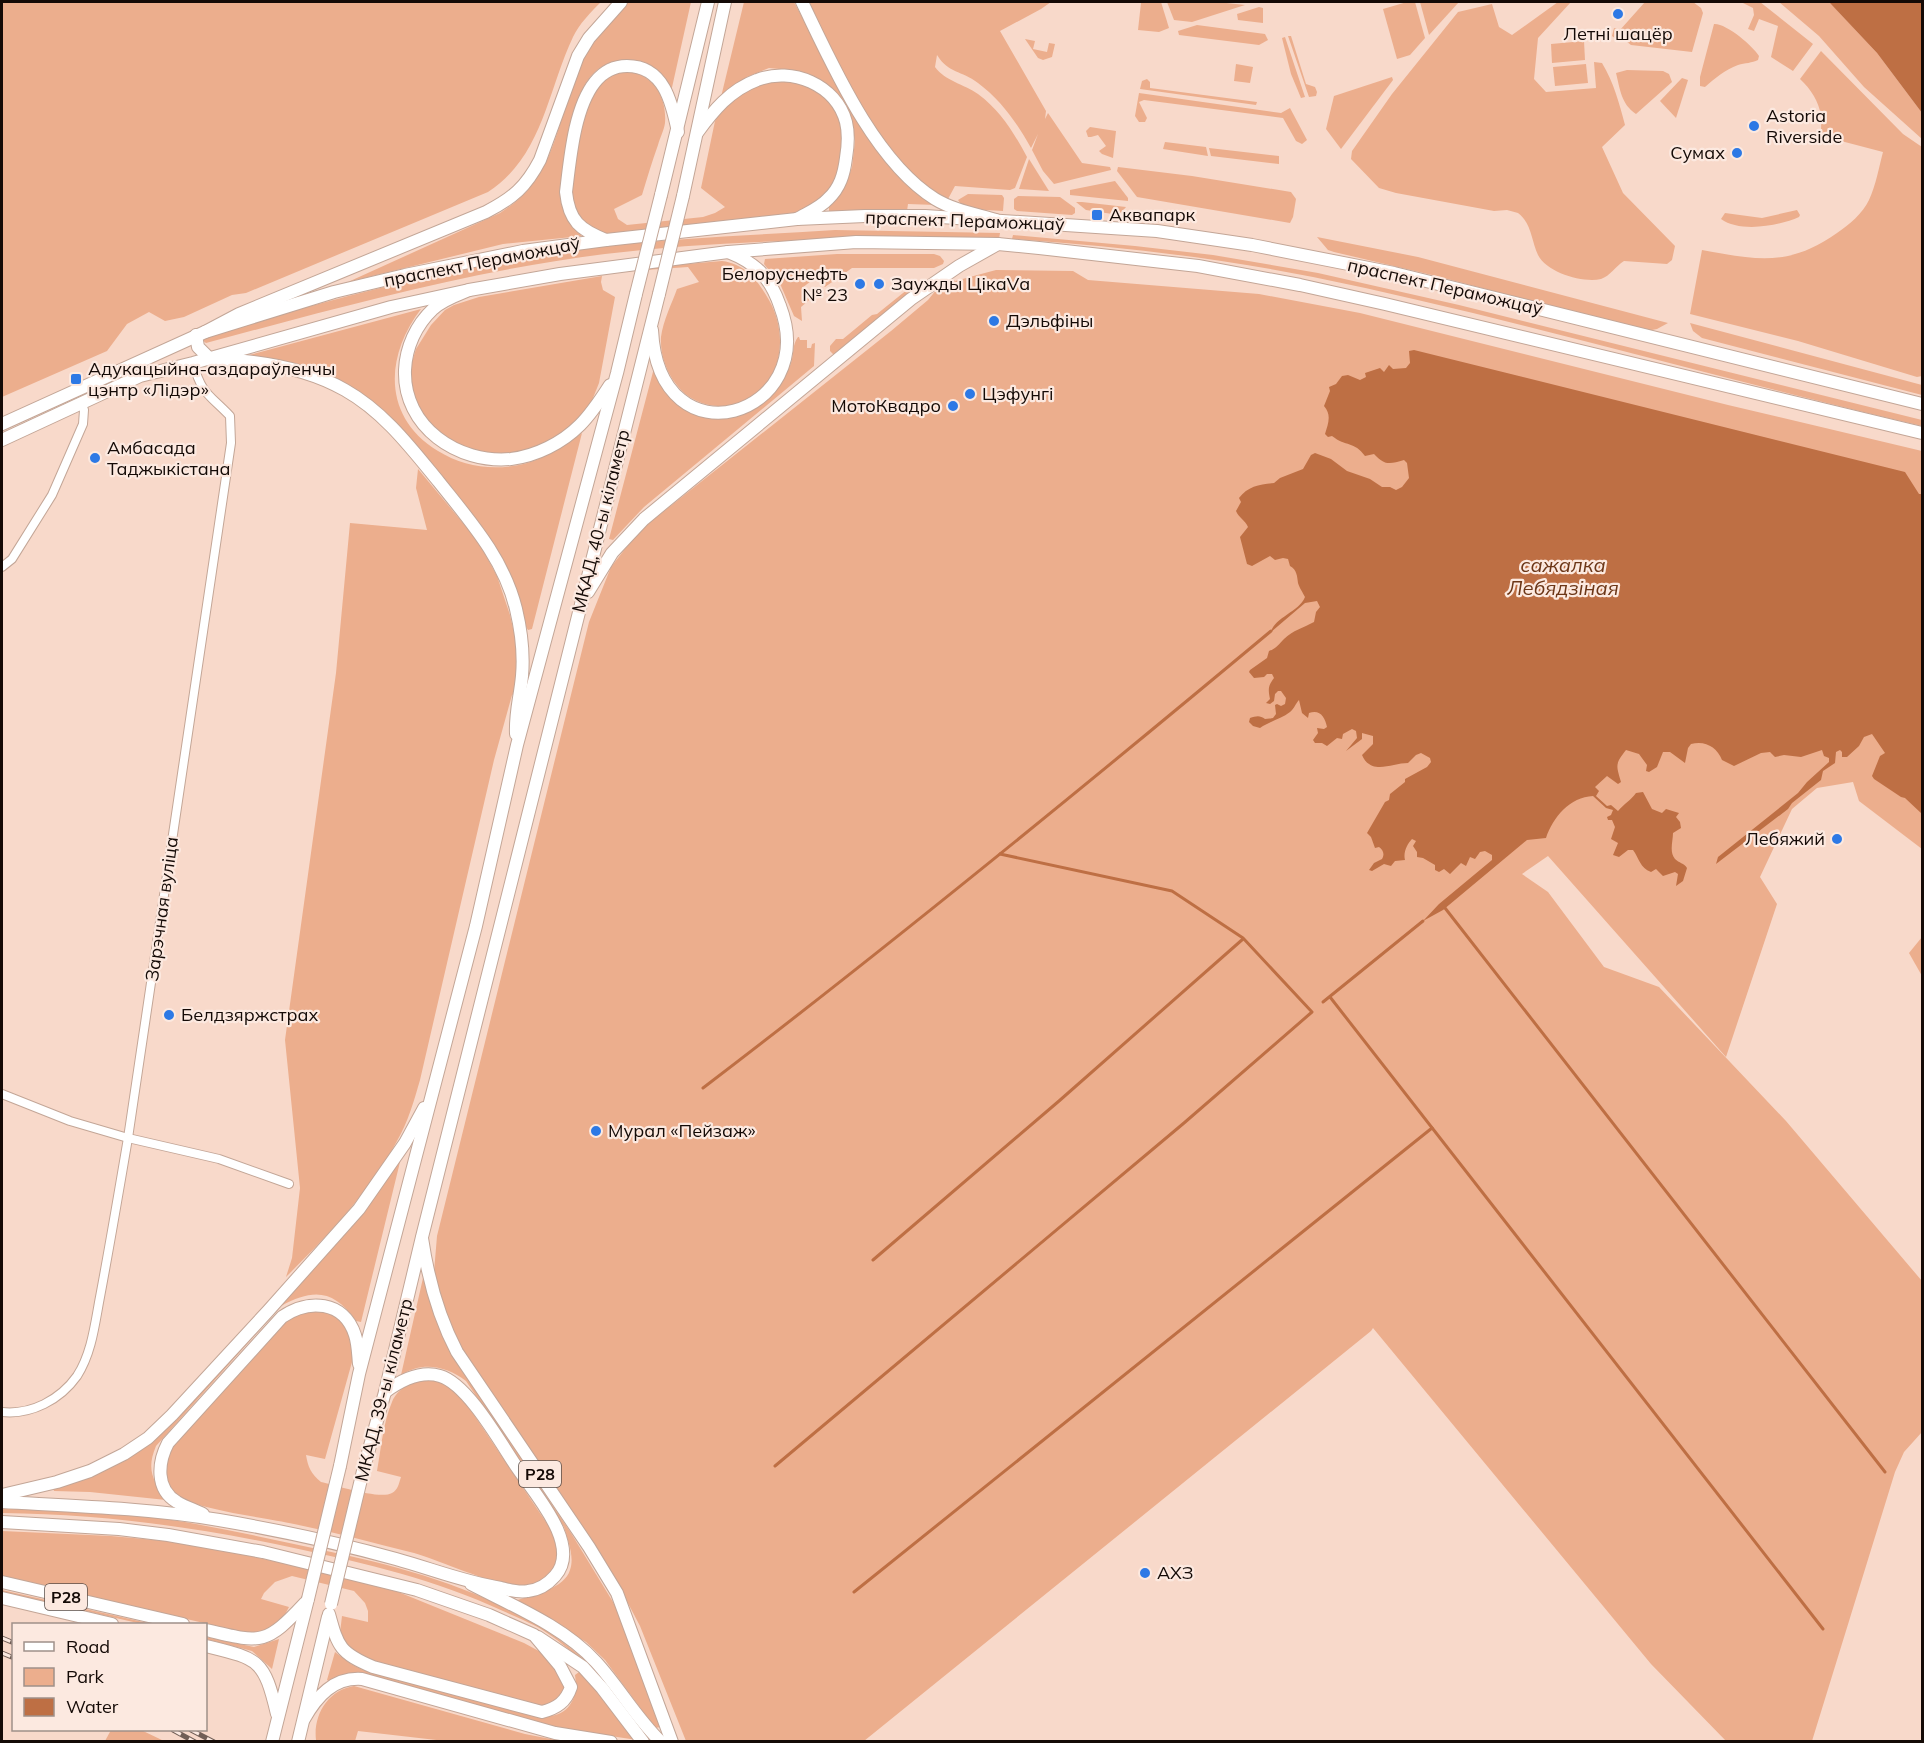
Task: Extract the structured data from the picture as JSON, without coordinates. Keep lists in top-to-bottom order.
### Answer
{
  "streets": {
    "main road": [
      "праспект Пераможцаў",
      "МКАД, 40-ы кіламетр",
      "МКАД, 39-ы кіламетр",
      "Р28"
    ],
    "street": ["Зарэчная вуліца"]
  },
  "crossings": [
    ["МКАД, 40-ы кіламетр", "МКАД, 39-ы кіламетр"],
    ["МКАД, 39-ы кіламетр", "Р28"]
  ],
  "water": ["сажалка Лебядзіная"],
  "places": {
    "other": [
      "Летні шацёр",
      "Astoria Riverside",
      "Сумах",
      "Белоруснефть № 23",
      "Заужды ЦікаVа",
      "Дэльфіны",
      "Цэфунгі",
      "МотоКвадро",
      "Амбасада Таджыкістана",
      "Лебяжий",
      "Белдзяржстрах",
      "Мурал «Пейзаж»",
      "АХЗ"
    ],
    "transit": ["Аквапарк", "Адукацыйна-аздараўленчы цэнтр «Лідэр»"]
  },
  "legend": ["Road", "Park", "Water"]
}
